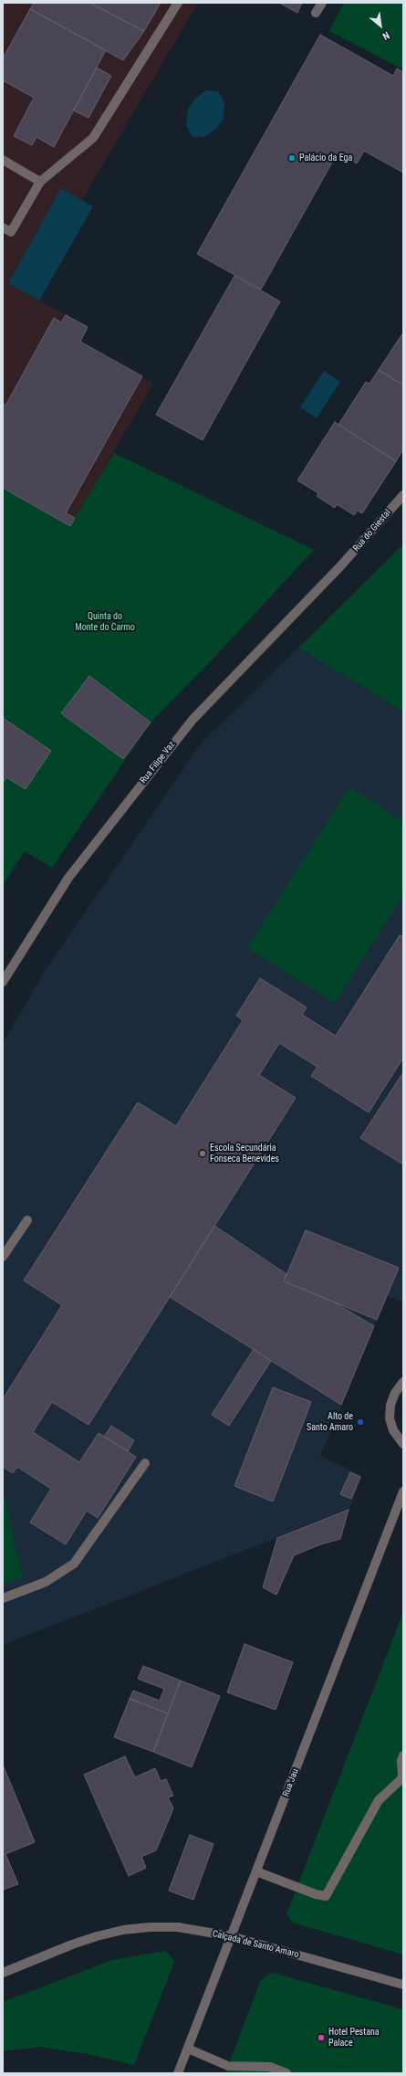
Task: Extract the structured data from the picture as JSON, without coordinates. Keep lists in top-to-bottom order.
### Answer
{
  "streets": {
    "street": [
      "Rua do Giestal",
      "Rua Filipe Vaz",
      "Rua Jau",
      "Calçada de Santo Amaro"
    ]
  },
  "crossings": [
    ["Rua do Giestal", "Rua Filipe Vaz"],
    ["Rua Jau", "Calçada de Santo Amaro"]
  ],
  "parks": ["Quinta do Monte do Carmo"],
  "places": [
    "Palácio da Ega",
    "Escola Secundária Fonseca Benevides",
    "Alto de Santo Amaro",
    "Hotel Pestana Palace"
  ],
  "north": "bottom right"
}
